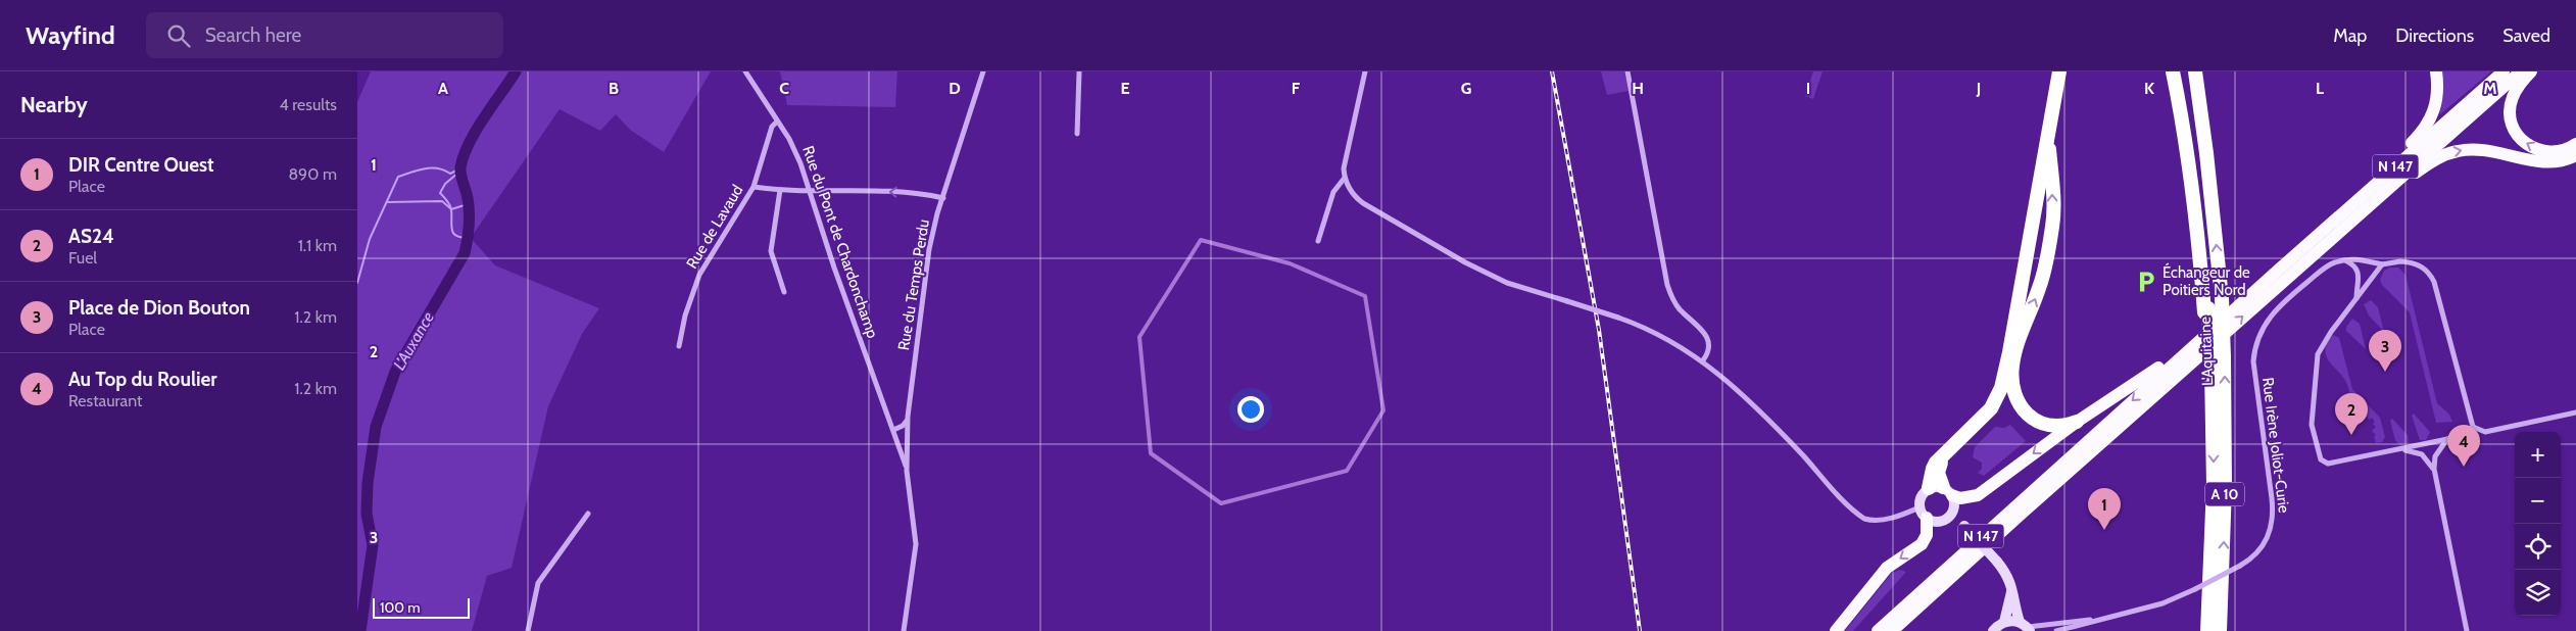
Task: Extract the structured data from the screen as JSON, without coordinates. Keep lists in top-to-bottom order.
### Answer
{
  "streets": {
    "highway": ["N 147", "L'Aquitaine", "A 10"],
    "street": [
      "Rue de Lavaud",
      "Rue du Pont de Chardonchamp",
      "Rue du Temps Perdu",
      "Rue Irène Joliot-Curie"
    ]
  },
  "crossings": [
    ["Rue de Lavaud", "Rue du Pont de Chardonchamp"],
    ["Rue du Pont de Chardonchamp", "Rue du Temps Perdu"]
  ],
  "water": ["L’Auxance"],
  "places": {
    "parking": ["Échangeur de Poitiers Nord"]
  },
  "scale_bar": "100 m",
  "page": {
    "header": "Wayfind",
    "search": "Search here",
    "nav": ["Map", "Directions", "Saved"],
    "heading": ["Nearby", "4 results"],
    "list": [
      {
        "mark": "1",
        "name": "DIR Centre Ouest",
        "note": "Place",
        "value": "890 m"
      },
      {
        "mark": "2",
        "name": "AS24",
        "note": "Fuel",
        "value": "1.1 km"
      },
      {
        "mark": "3",
        "name": "Place de Dion Bouton",
        "note": "Place",
        "value": "1.2 km"
      },
      {
        "mark": "4",
        "name": "Au Top du Roulier",
        "note": "Restaurant",
        "value": "1.2 km"
      }
    ],
    "pins": [
      "3",
      "2",
      "4",
      "1"
    ],
    "map_buttons": ["+", "−"],
    "scale": "100 m"
  },
  "grid": {
    "columns": [
      "A",
      "B",
      "C",
      "D",
      "E",
      "F",
      "G",
      "H",
      "I",
      "J",
      "K",
      "L",
      "M"
    ],
    "rows": ["1", "2", "3"]
  }
}
